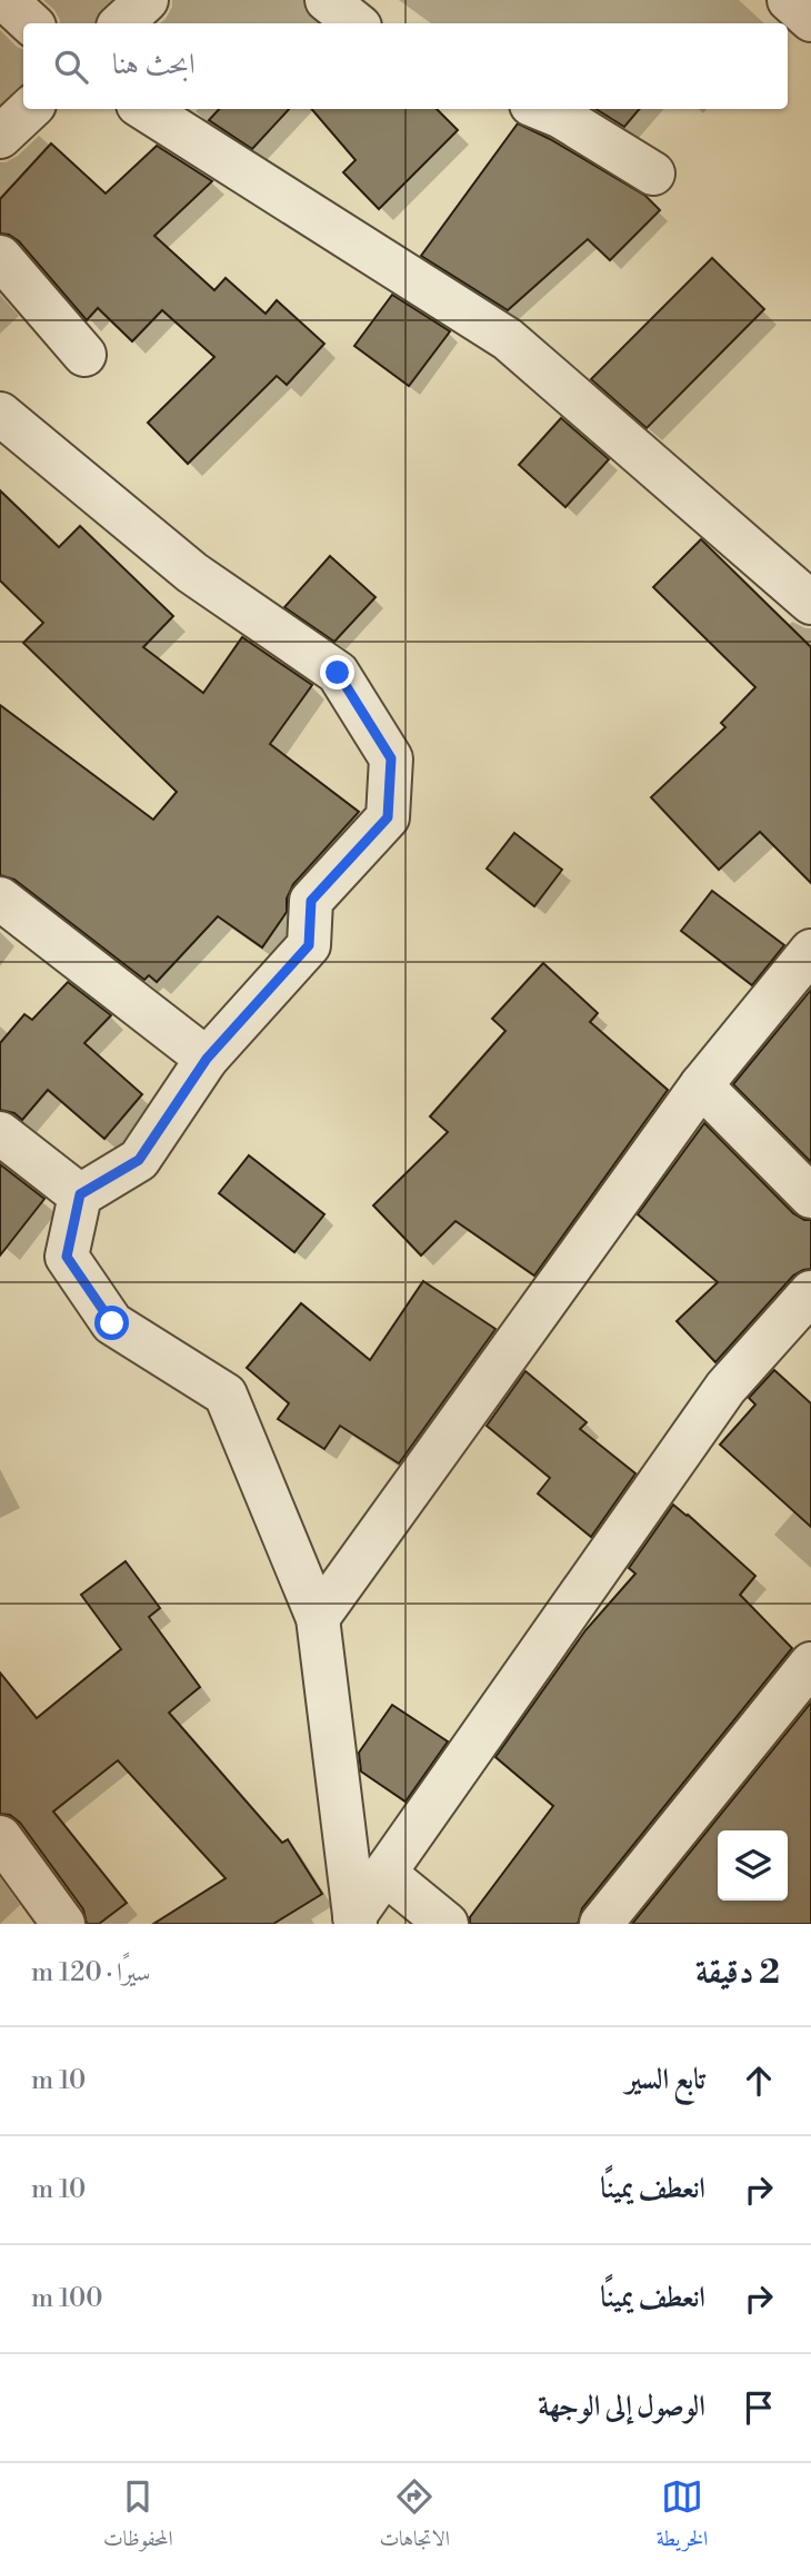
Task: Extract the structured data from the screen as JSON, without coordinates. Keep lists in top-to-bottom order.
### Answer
{
  "page": {
    "search": "ابحث هنا",
    "heading": ["2 دقيقة", "سيرًا · 120 m"],
    "list": [
      ["تابع السير", "10 m"],
      ["انعطف يمينًا", "10 m"],
      ["انعطف يمينًا", "100 m"],
      "الوصول إلى الوجهة"
    ],
    "nav": ["الخريطة", "الاتجاهات", "المحفوظات"]
  }
}
